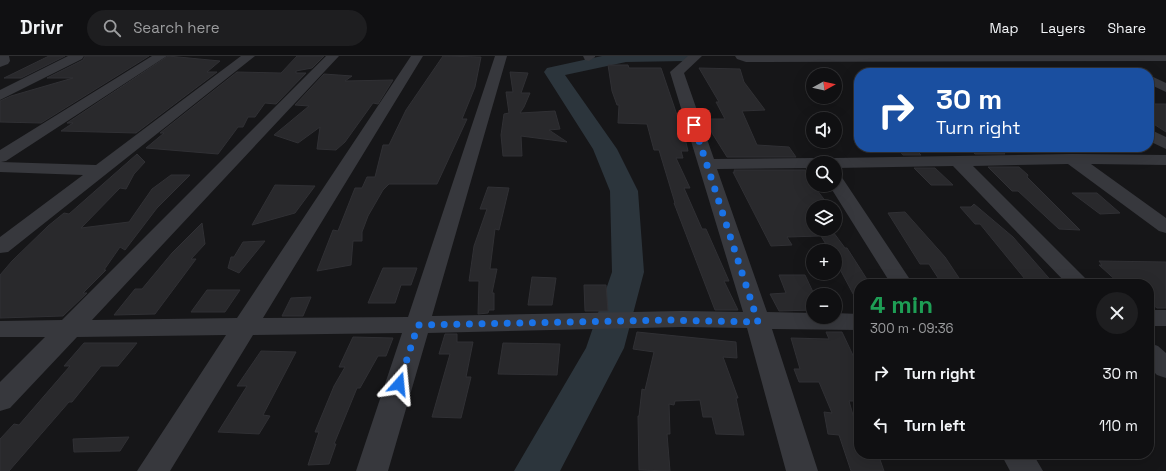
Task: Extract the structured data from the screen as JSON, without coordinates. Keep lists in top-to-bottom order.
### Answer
{
  "north": "right",
  "page": {
    "header": "Drivr",
    "search": "Search here",
    "nav": ["Map", "Layers", "Share"],
    "map_buttons": ["+", "−"],
    "turn": ["30 m", "Turn right"],
    "heading": ["4 min", "300 m · 09:36"],
    "list": [
      {
        "name": "Turn right",
        "value": "30 m"
      },
      {
        "name": "Turn left",
        "value": "110 m"
      }
    ]
  }
}
